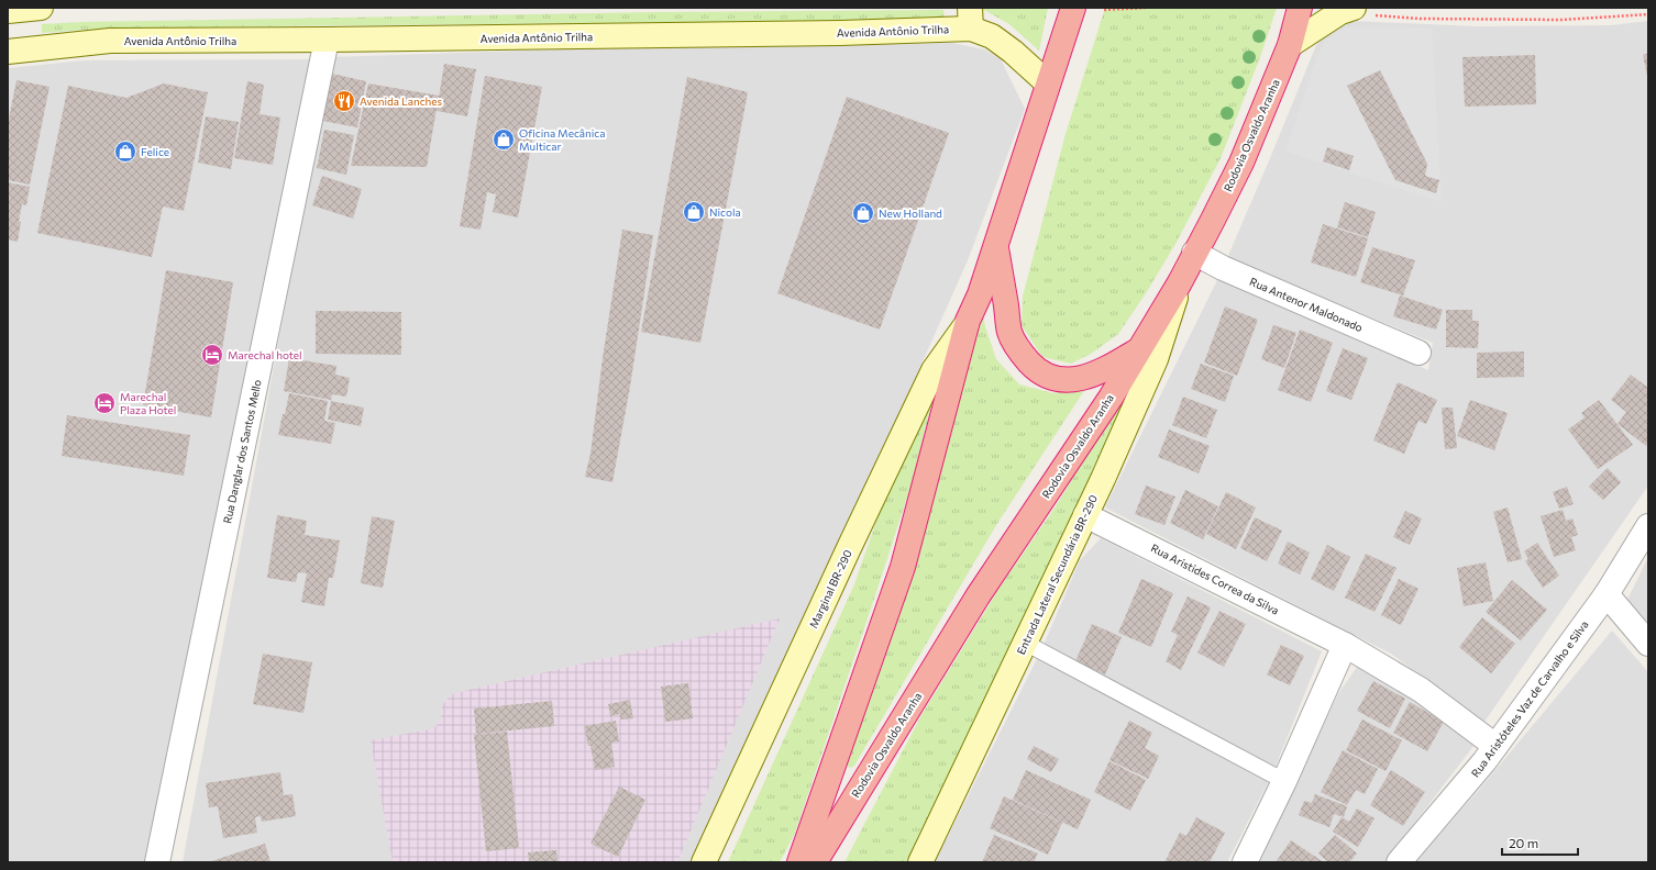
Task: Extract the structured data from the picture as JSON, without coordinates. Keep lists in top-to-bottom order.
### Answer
{
  "streets": {
    "highway": ["Rodovia Osvaldo Aranha"],
    "main road": ["Avenida Antônio Trilha", "Entrada Lateral Secundária BR-290", "Marginal BR-290"],
    "street": [
      "Rua Antenor Maldonado",
      "Rua Danglar dos Santos Mello",
      "Rua Aristides Correa da Silva",
      "Rua Aristóteles Vaz de Carvalho e Silva"
    ]
  },
  "crossings": [
    ["Avenida Antônio Trilha", "Rua Danglar dos Santos Mello"],
    ["Rodovia Osvaldo Aranha", "Rua Antenor Maldonado"],
    ["Rodovia Osvaldo Aranha", "Entrada Lateral Secundária BR-290"],
    ["Entrada Lateral Secundária BR-290", "Rua Aristides Correa da Silva"],
    ["Rua Aristides Correa da Silva", "Rua Aristóteles Vaz de Carvalho e Silva"]
  ],
  "places": {
    "restaurant": ["Avenida Lanches"],
    "shop": [
      "Oficina Mecânica Multicar",
      "Felice",
      "Nicola",
      "New Holland"
    ],
    "hotel": ["Marechal hotel", "Marechal Plaza Hotel"]
  },
  "scale_bar": "20 m"
}
